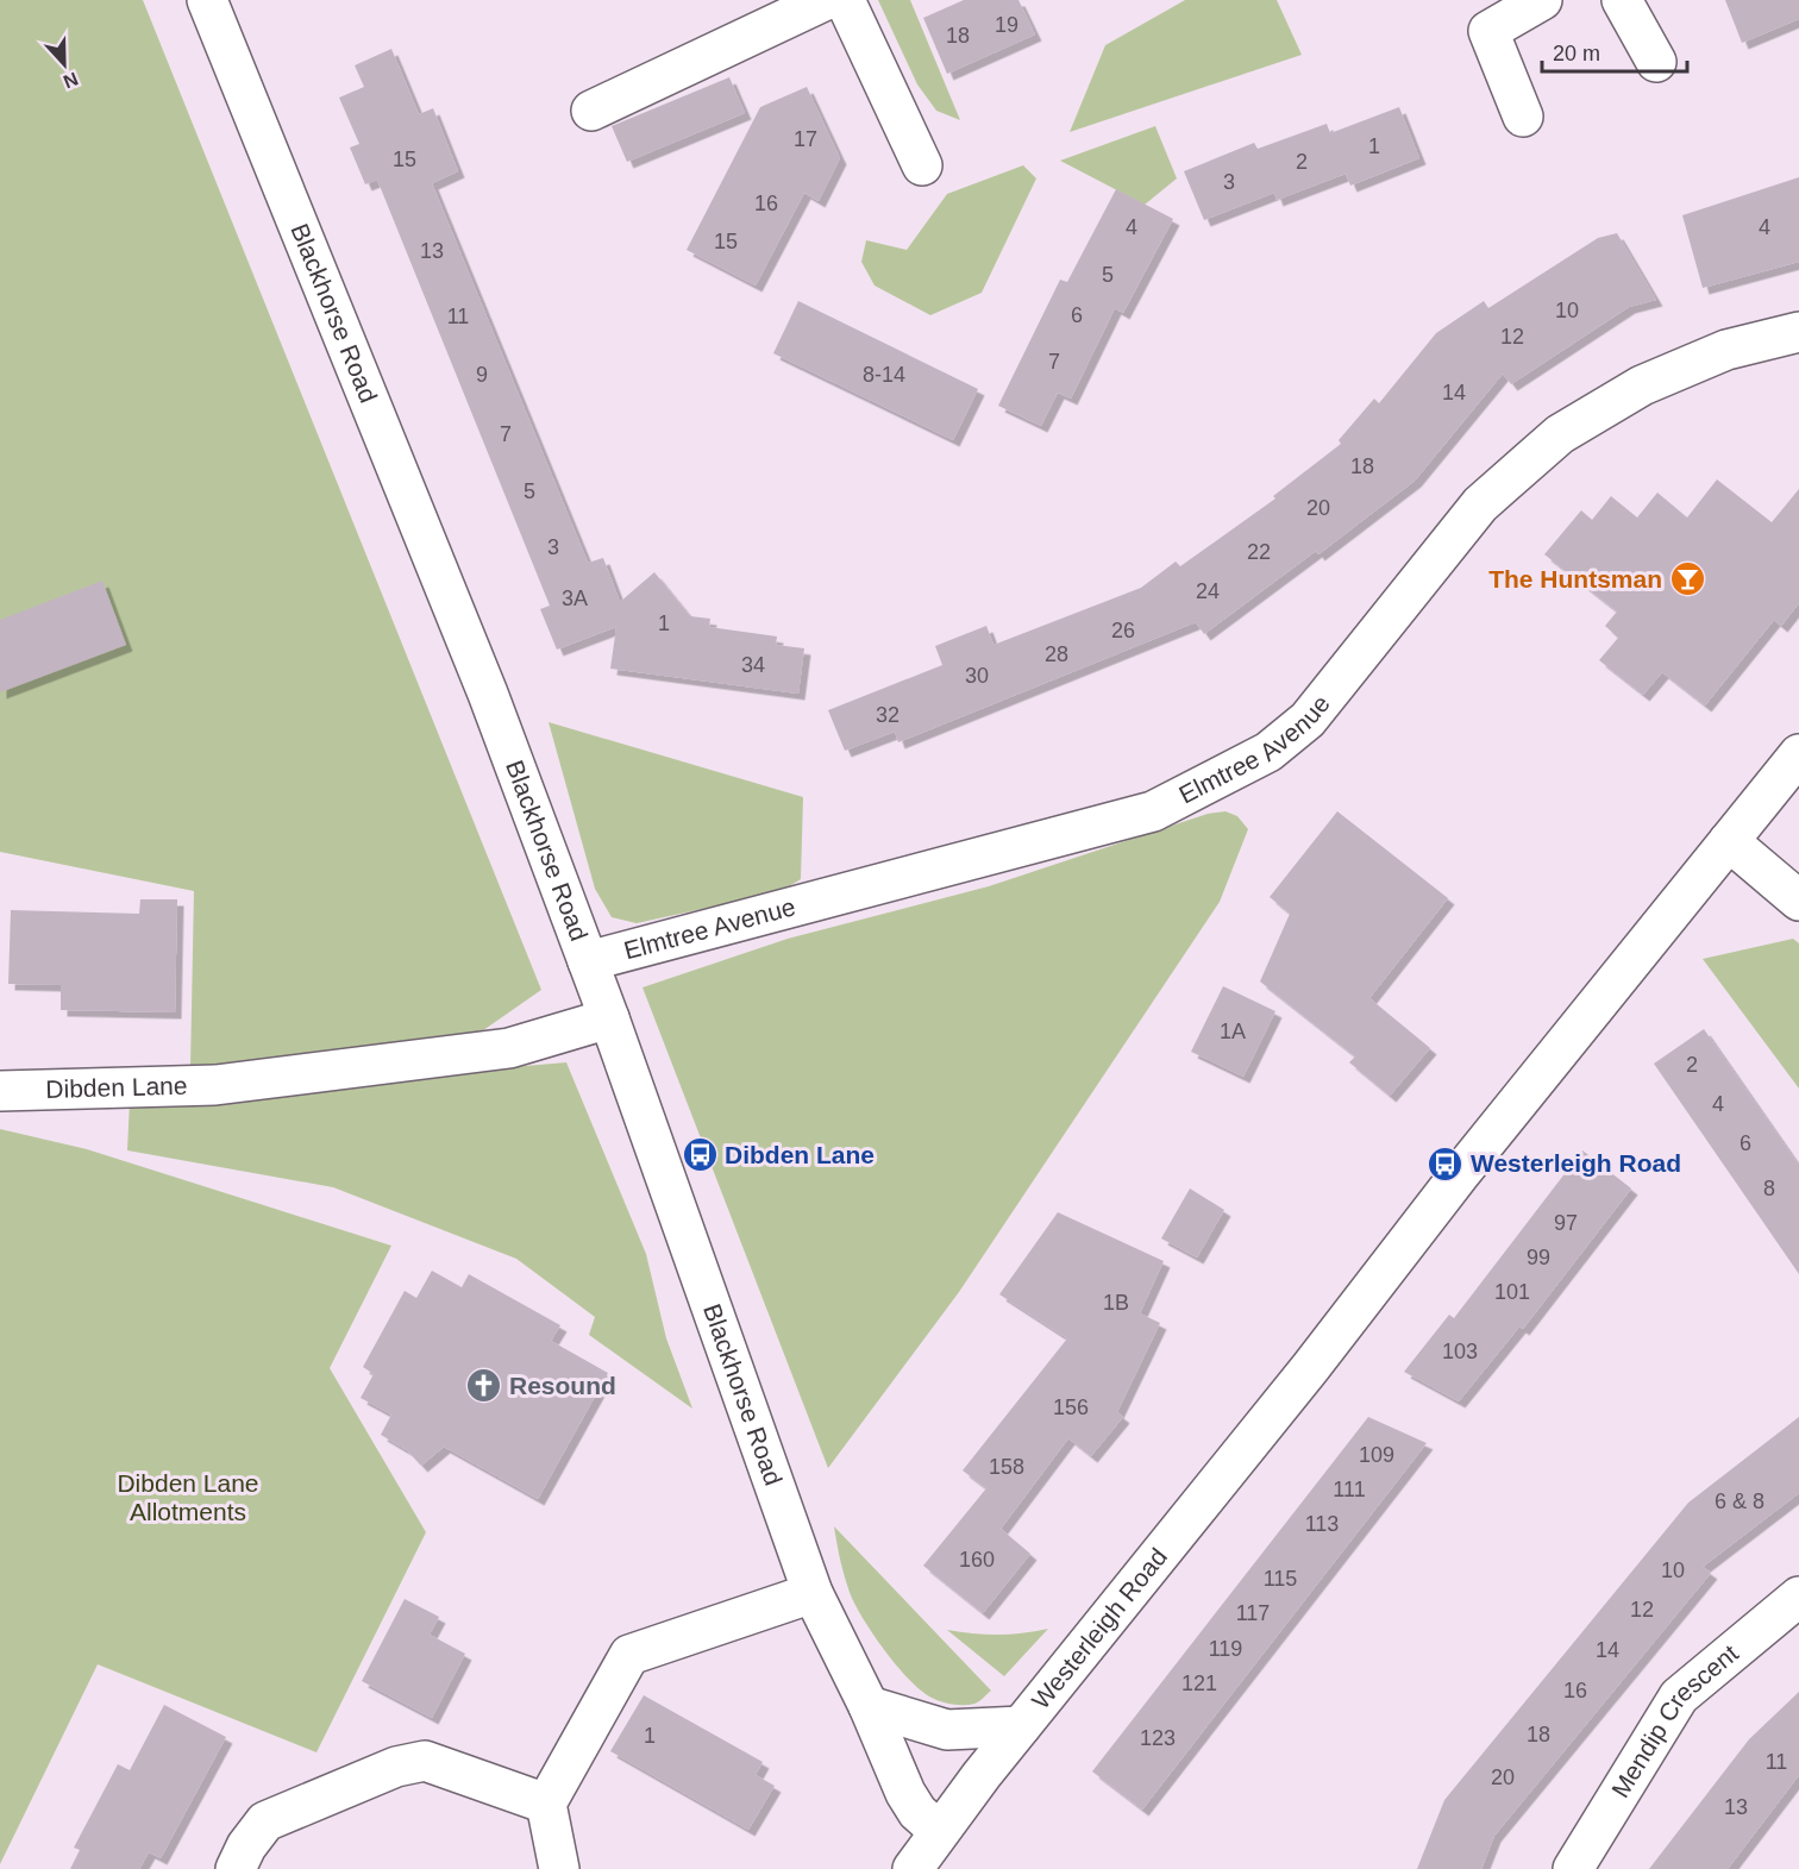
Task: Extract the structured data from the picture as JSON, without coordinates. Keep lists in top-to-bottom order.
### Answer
{
  "streets": {
    "street": [
      "Blackhorse Road",
      "Elmtree Avenue",
      "Dibden Lane",
      "Westerleigh Road",
      "Mendip Crescent"
    ]
  },
  "crossings": [
    ["Blackhorse Road", "Elmtree Avenue"],
    ["Blackhorse Road", "Dibden Lane"],
    ["Blackhorse Road", "Westerleigh Road"]
  ],
  "parks": ["Dibden Lane Allotments"],
  "places": {
    "bar": ["The Huntsman"],
    "bus stop": ["Dibden Lane", "Westerleigh Road"],
    "church": ["Resound"]
  },
  "house_numbers": [
    "19",
    "18",
    "17",
    "1",
    "15",
    "2",
    "3",
    "16",
    "4",
    "4",
    "15",
    "13",
    "5",
    "10",
    "6",
    "11",
    "12",
    "7",
    "9",
    "8-14",
    "14",
    "7",
    "18",
    "5",
    "20",
    "3",
    "22",
    "24",
    "3A",
    "1",
    "26",
    "28",
    "34",
    "30",
    "32",
    "1A",
    "2",
    "4",
    "6",
    "8",
    "97",
    "99",
    "101",
    "1B",
    "103",
    "156",
    "109",
    "158",
    "111",
    "6 & 8",
    "113",
    "160",
    "10",
    "115",
    "12",
    "117",
    "119",
    "14",
    "121",
    "16",
    "18",
    "1",
    "123",
    "11",
    "20",
    "13"
  ],
  "scale_bar": "20 m",
  "north": "bottom"
}
